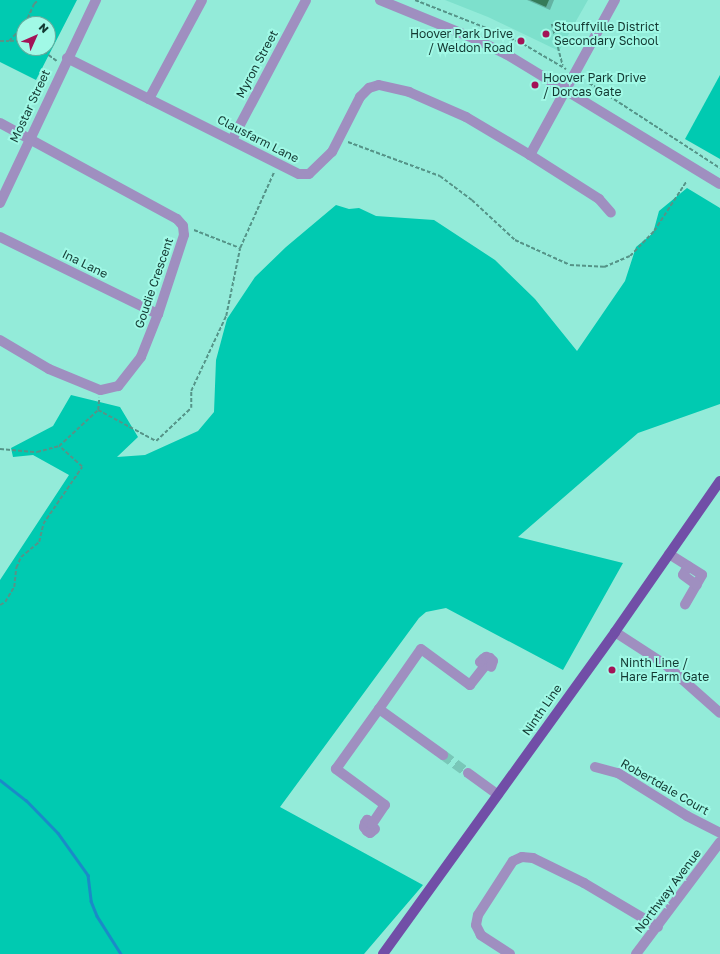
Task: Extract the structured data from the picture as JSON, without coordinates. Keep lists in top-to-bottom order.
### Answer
{
  "streets": {
    "main road": ["Ninth Line"],
    "street": [
      "Myron Street",
      "Mostar Street",
      "Clausfarm Lane",
      "Ina Lane",
      "Goudie Crescent",
      "Robertdale Court",
      "Northway Avenue"
    ]
  },
  "crossings": [
    ["Myron Street", "Clausfarm Lane"],
    ["Mostar Street", "Clausfarm Lane"],
    ["Mostar Street", "Goudie Crescent"],
    ["Ina Lane", "Goudie Crescent"]
  ],
  "places": [
    "Stouffville District Secondary School",
    "Hoover Park Drive / Weldon Road",
    "Hoover Park Drive / Dorcas Gate",
    "Ninth Line / Hare Farm Gate"
  ],
  "north": "top right"
}
